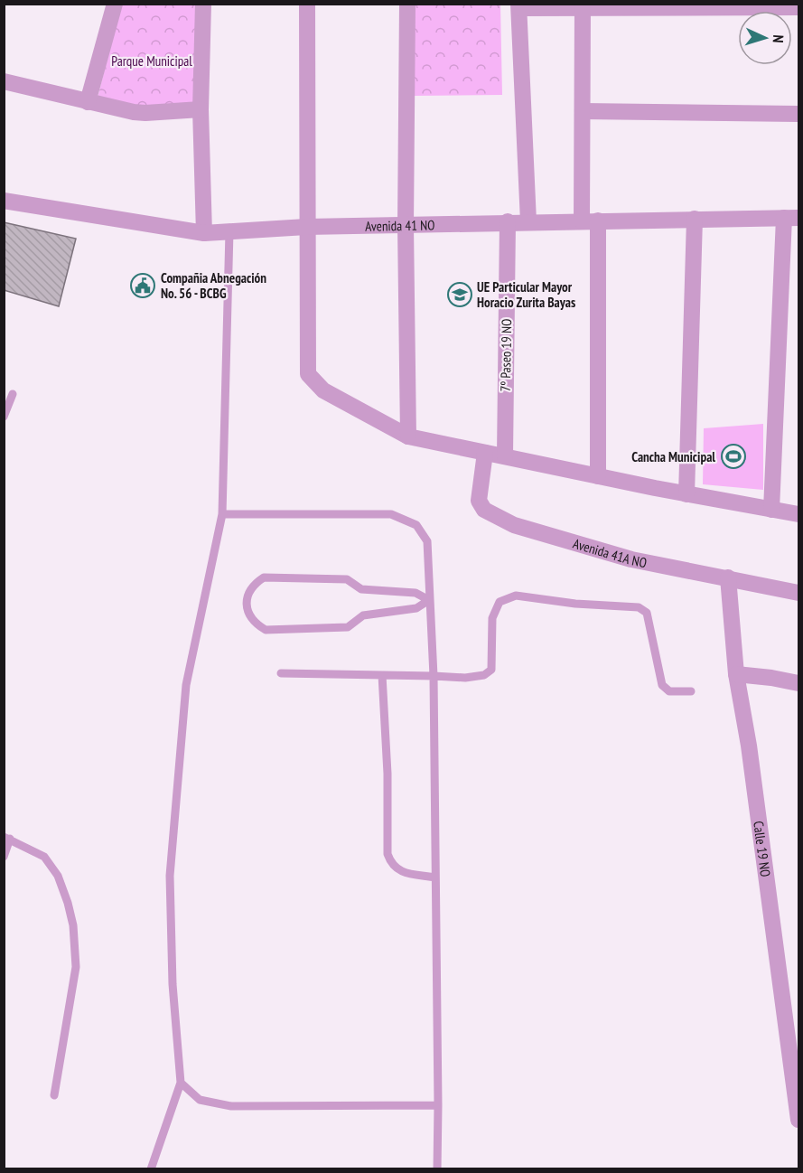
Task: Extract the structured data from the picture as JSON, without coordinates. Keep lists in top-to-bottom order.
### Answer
{
  "streets": {
    "street": [
      "Avenida 41 NO",
      "7º Paseo 19 NO",
      "Avenida 41A NO",
      "Calle 19 NO"
    ]
  },
  "crossings": [
    ["Avenida 41 NO", "7º Paseo 19 NO"],
    ["Avenida 41A NO", "Calle 19 NO"]
  ],
  "parks": ["Parque Municipal"],
  "places": {
    "public building": ["Compañia Abnegación No. 56 - BCBG"],
    "school or university": ["UE Particular Mayor Horacio Zurita Bayas"],
    "sports": ["Cancha Municipal"]
  },
  "north": "right"
}
